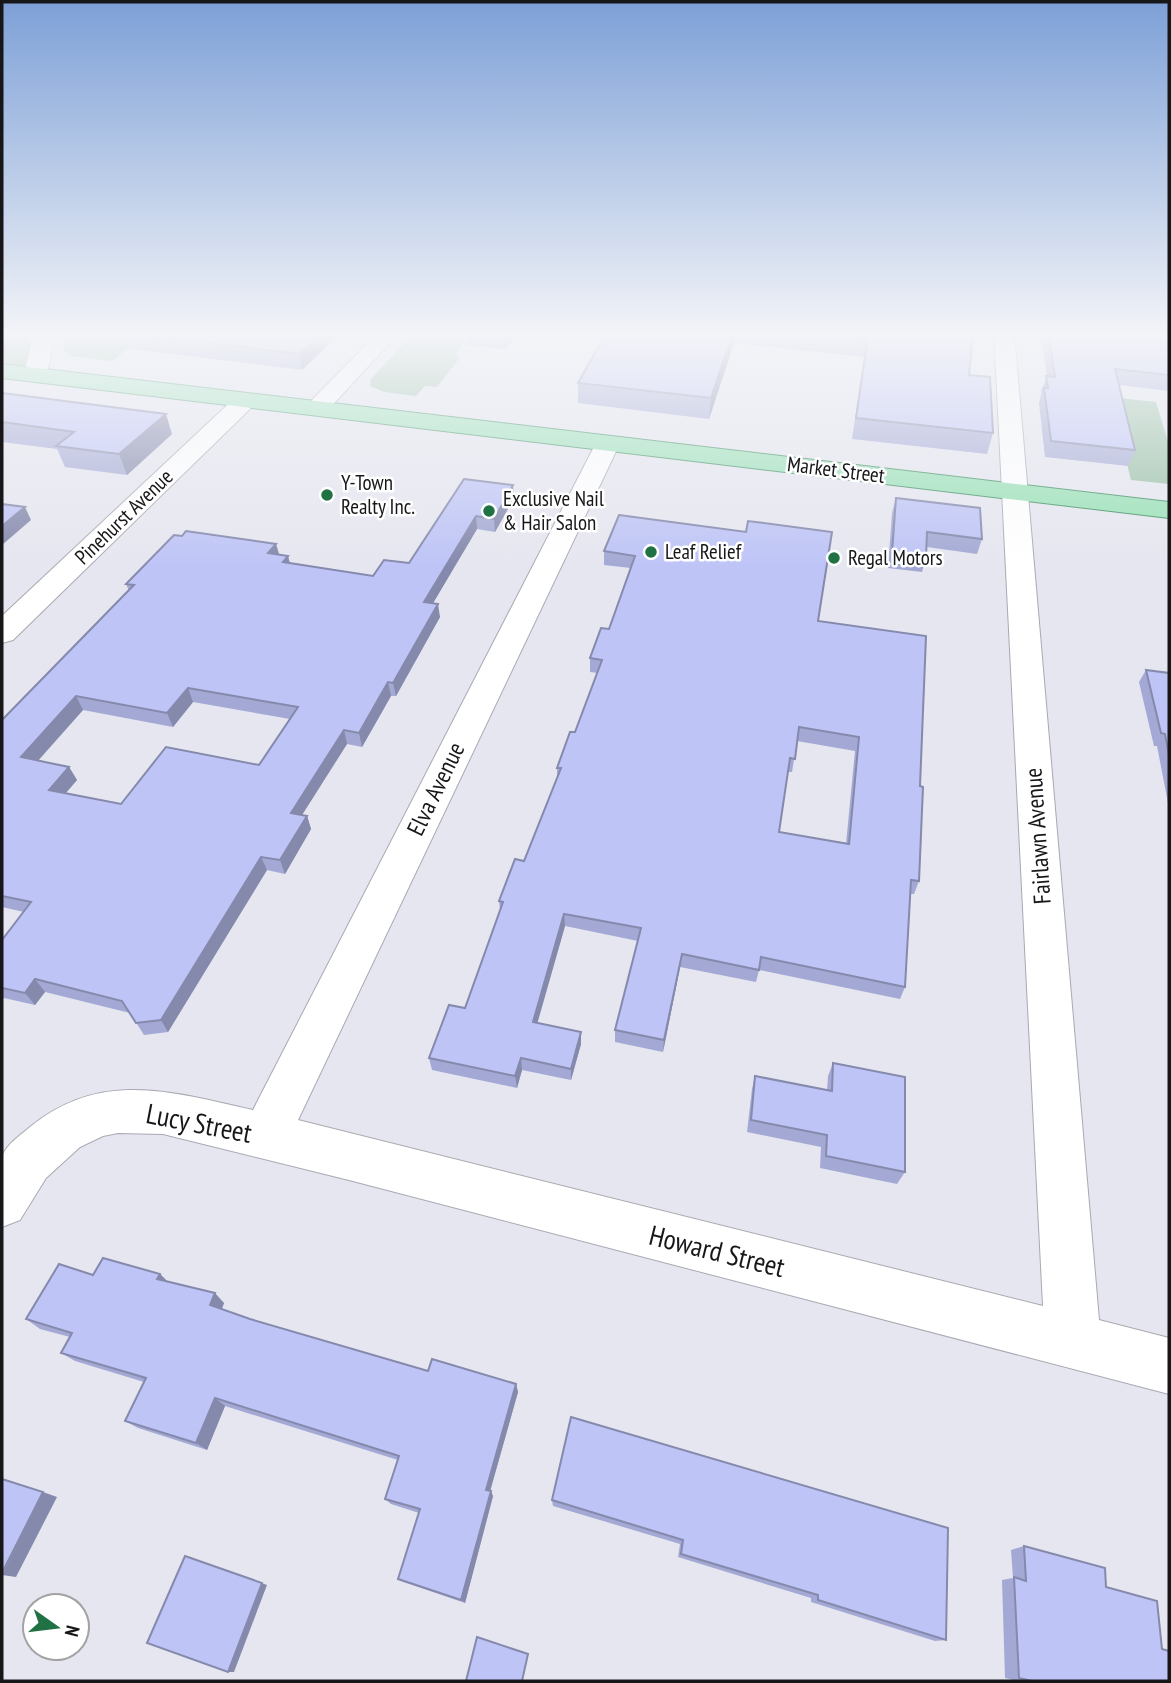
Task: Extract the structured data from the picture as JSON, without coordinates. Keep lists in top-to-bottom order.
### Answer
{
  "streets": {
    "main road": ["Market Street"],
    "street": [
      "Pinehurst Avenue",
      "Elva Avenue",
      "Fairlawn Avenue",
      "Lucy Street",
      "Howard Street"
    ]
  },
  "crossings": [
    ["Market Street", "Elva Avenue"],
    ["Market Street", "Fairlawn Avenue"],
    ["Elva Avenue", "Lucy Street"],
    ["Elva Avenue", "Howard Street"],
    ["Fairlawn Avenue", "Howard Street"],
    ["Lucy Street", "Howard Street"]
  ],
  "places": [
    "Y-Town Realty Inc.",
    "Exclusive Nail & Hair Salon",
    "Leaf Relief",
    "Regal Motors"
  ],
  "north": "right"
}
